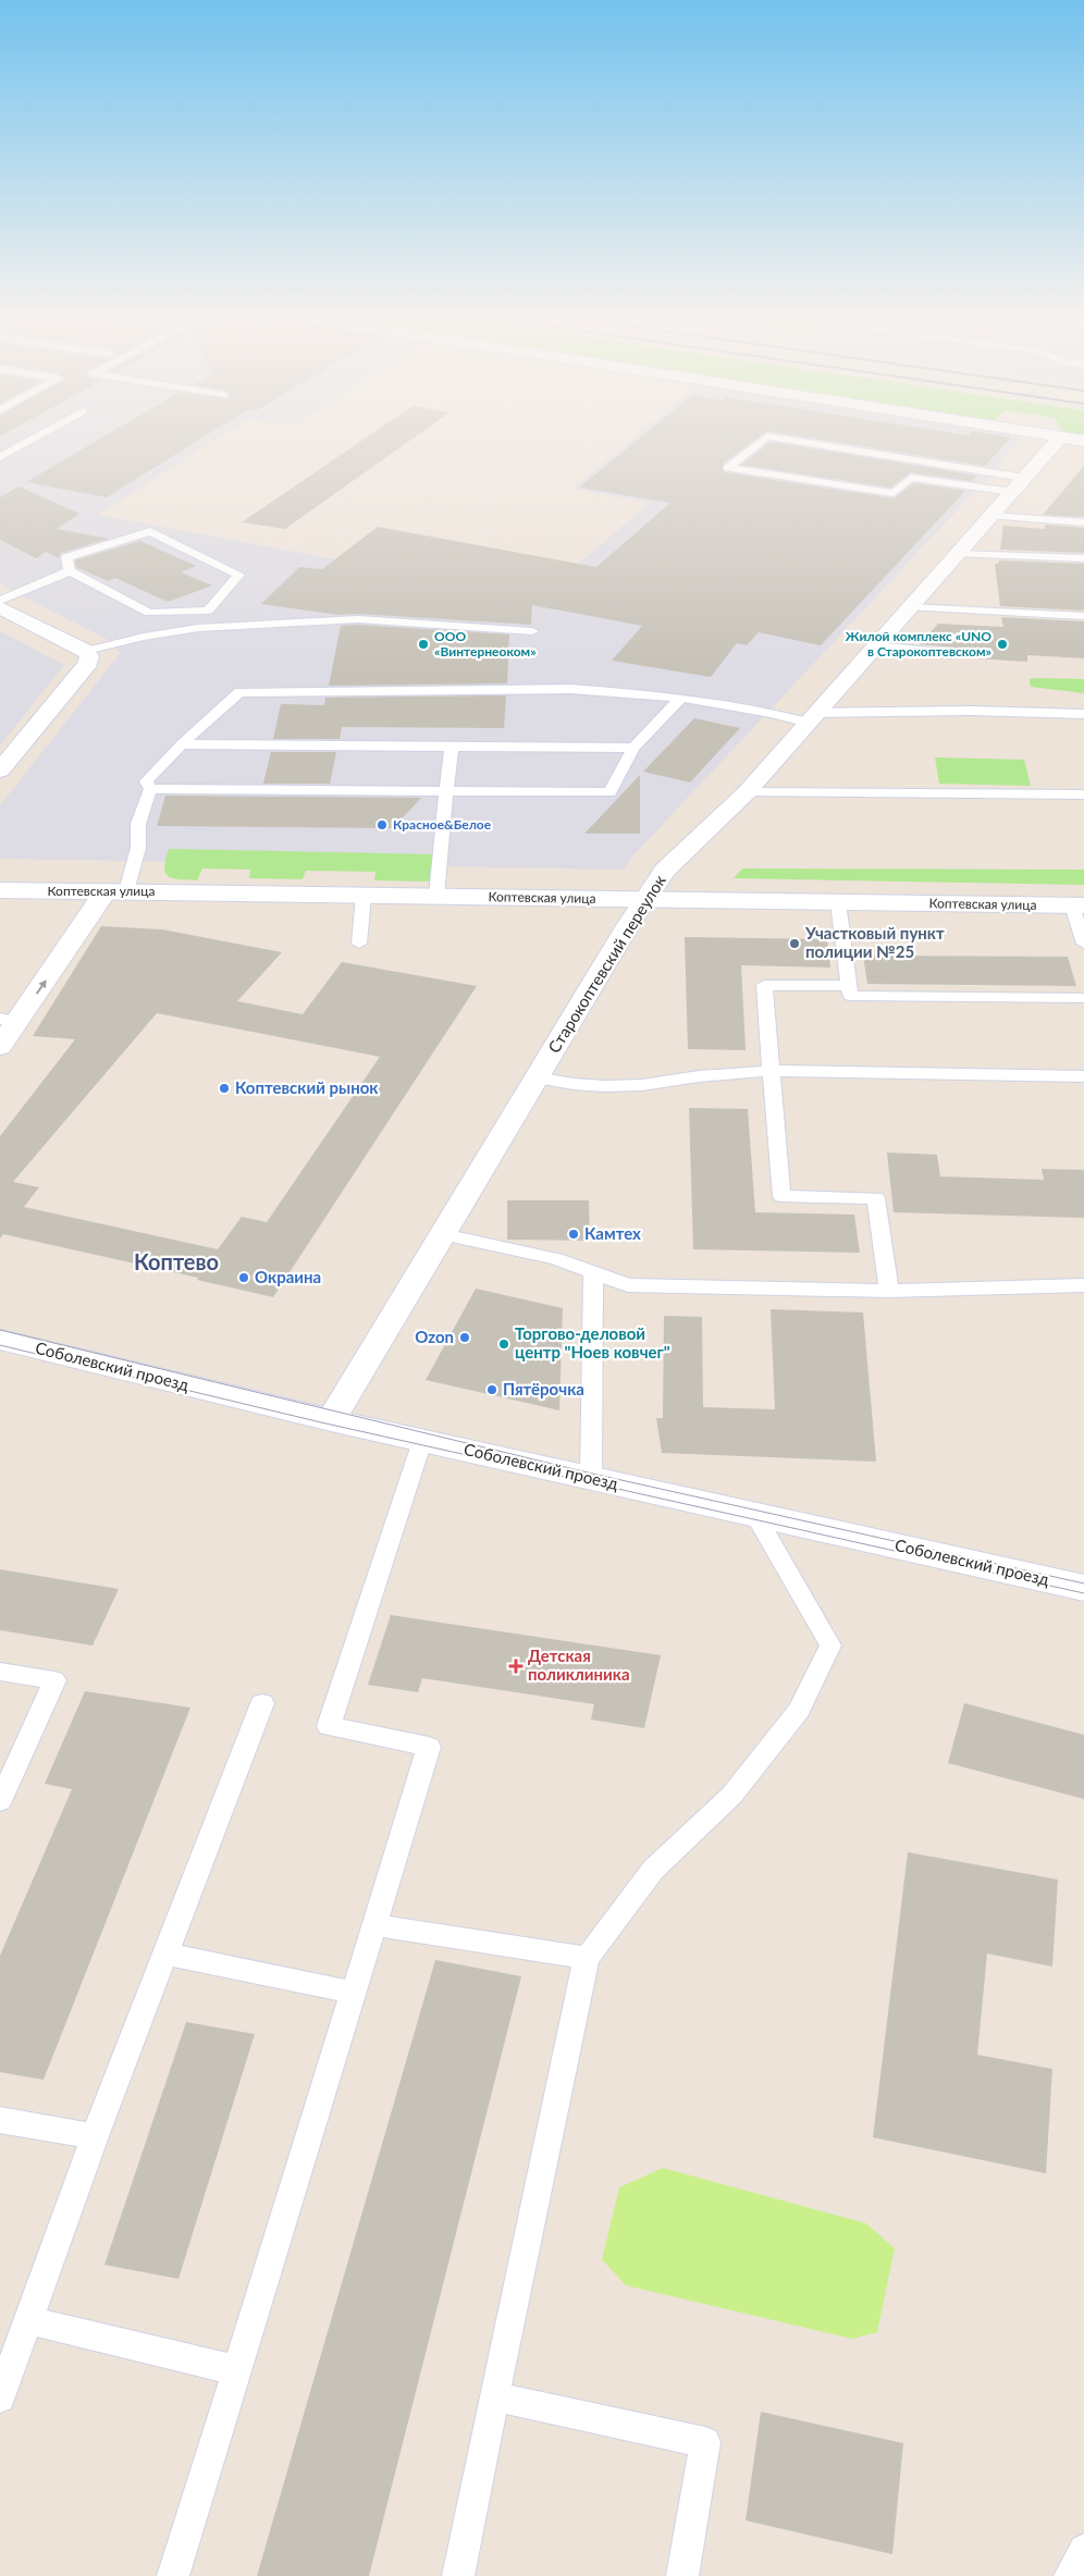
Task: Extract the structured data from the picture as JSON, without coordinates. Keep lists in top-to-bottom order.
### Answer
{
  "streets": {
    "street": ["Коптевская улица", "Старокоптевский переулок", "Соболевский проезд"]
  },
  "crossings": [
    ["Коптевская улица", "Старокоптевский переулок"],
    ["Старокоптевский переулок", "Соболевский проезд"]
  ],
  "districts": ["Коптево"],
  "places": {
    "other": [
      "ООО «Винтернеоком»",
      "Жилой комплекс «UNO в Старокоптевском»",
      "Красное&Белое",
      "Участковый пункт полиции №25",
      "Коптевский рынок",
      "Камтех",
      "Окраина",
      "Ozon",
      "Торгово-деловой центр \"Ноев ковчег\"",
      "Пятёрочка"
    ],
    "health": ["Детская поликлиника"]
  }
}
